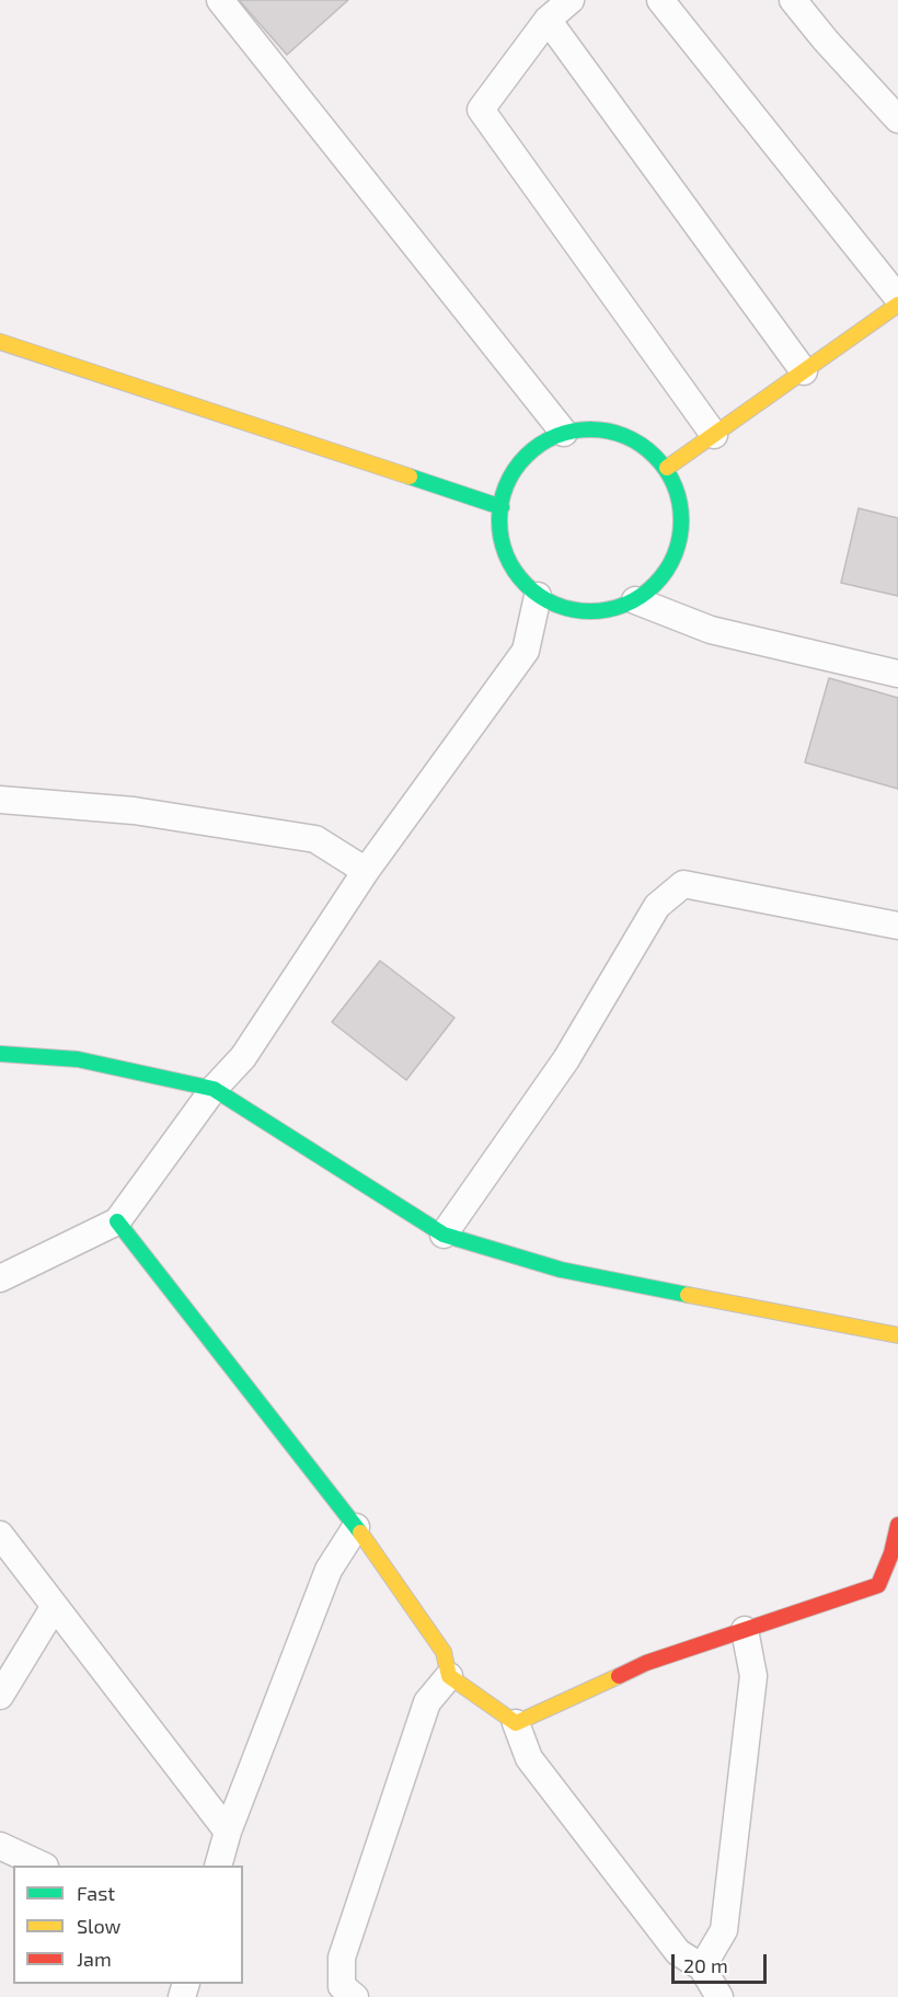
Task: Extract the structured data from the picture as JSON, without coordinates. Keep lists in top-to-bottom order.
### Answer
{
  "legend": ["Fast", "Slow", "Jam"],
  "scale_bar": "20 m"
}
